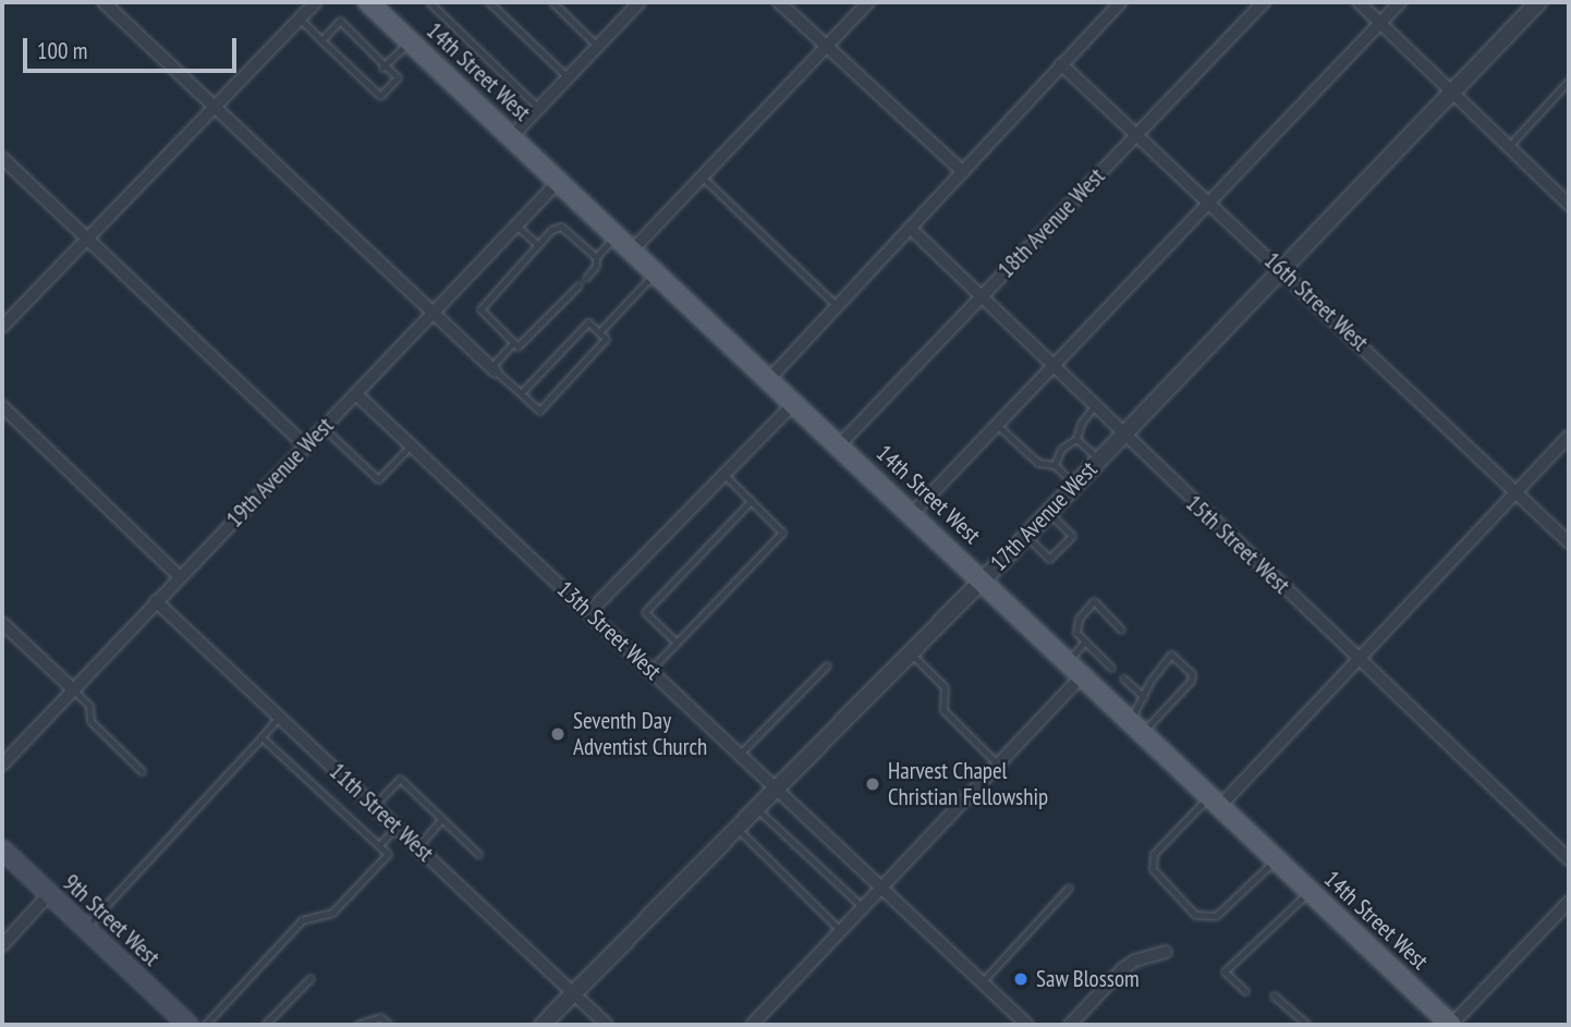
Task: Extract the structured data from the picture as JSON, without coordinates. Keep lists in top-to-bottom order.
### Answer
{
  "streets": {
    "main road": ["14th Street West", "9th Street West"],
    "street": [
      "18th Avenue West",
      "16th Street West",
      "19th Avenue West",
      "17th Avenue West",
      "15th Street West",
      "13th Street West",
      "11th Street West"
    ]
  },
  "crossings": [
    ["14th Street West", "18th Avenue West"],
    ["14th Street West", "19th Avenue West"],
    ["14th Street West", "17th Avenue West"],
    ["18th Avenue West", "16th Street West"],
    ["18th Avenue West", "15th Street West"],
    ["16th Street West", "17th Avenue West"],
    ["19th Avenue West", "13th Street West"],
    ["19th Avenue West", "11th Street West"],
    ["17th Avenue West", "15th Street West"],
    ["17th Avenue West", "13th Street West"],
    ["17th Avenue West", "11th Street West"]
  ],
  "places": ["Seventh Day Adventist Church", "Harvest Chapel Christian Fellowship", "Saw Blossom"],
  "scale_bar": "100 m"
}
